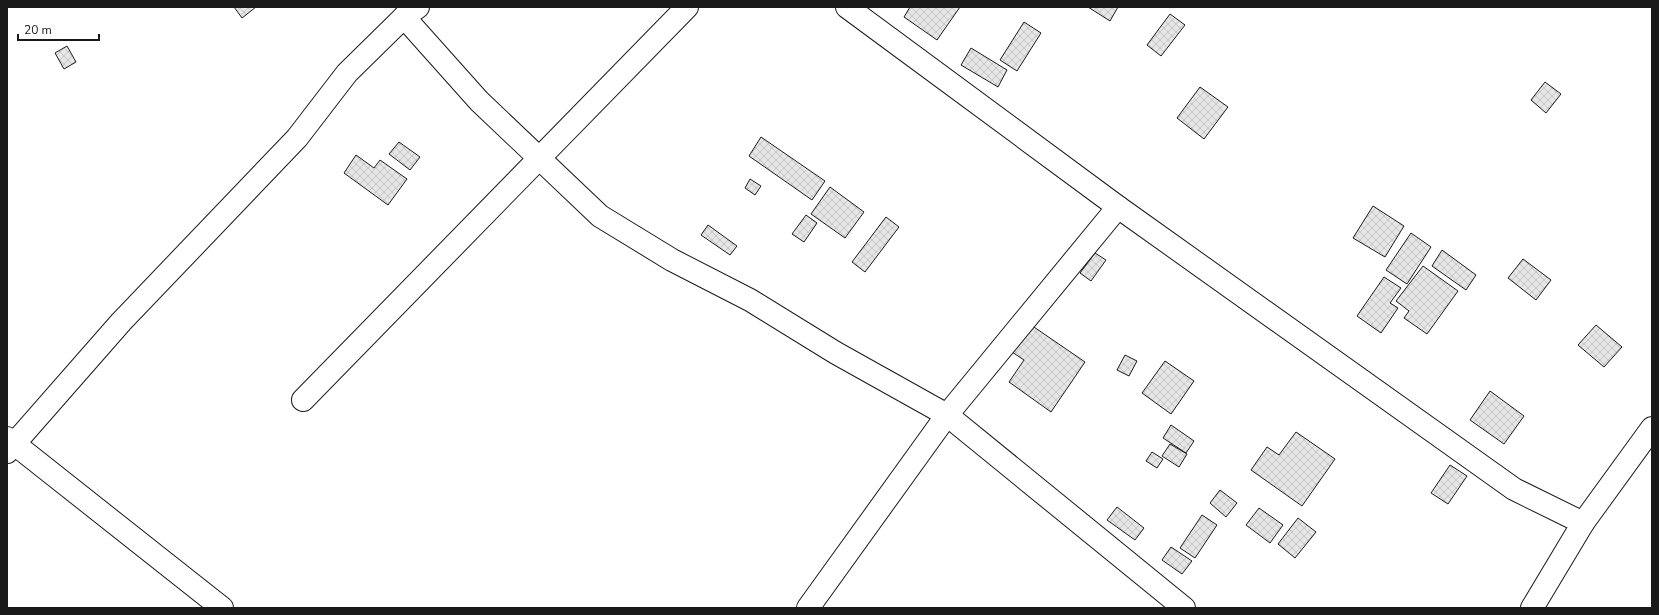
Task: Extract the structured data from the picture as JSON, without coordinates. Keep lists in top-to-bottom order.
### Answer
{
  "scale_bar": "20 m"
}
